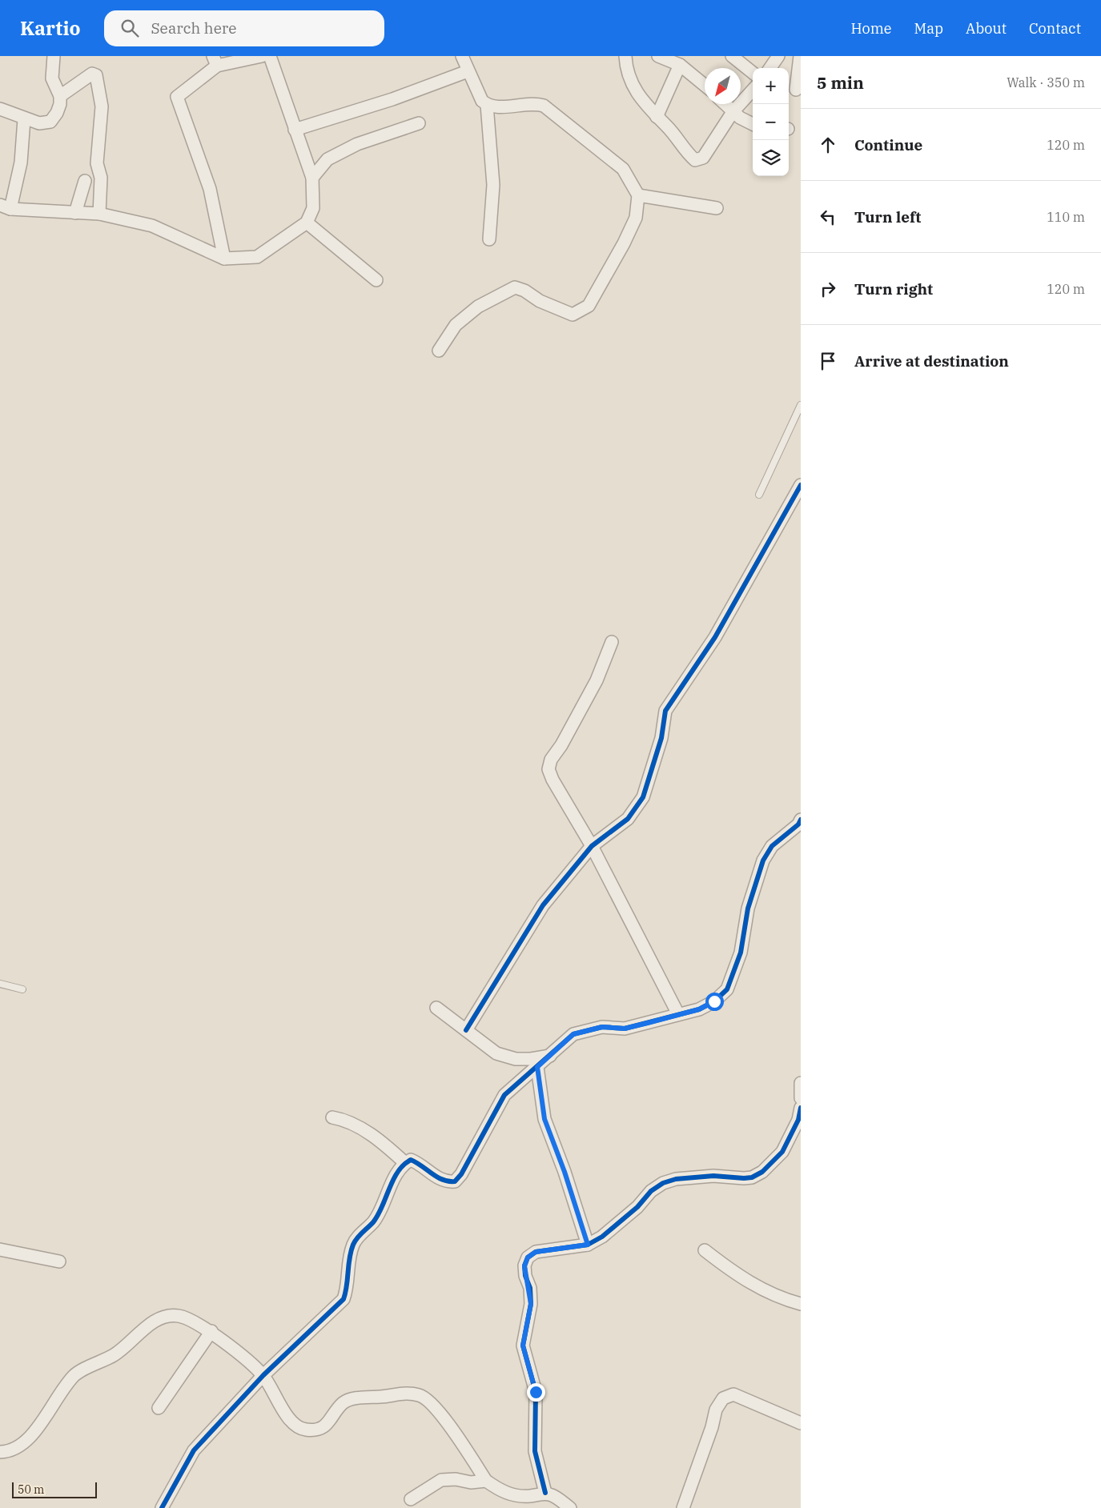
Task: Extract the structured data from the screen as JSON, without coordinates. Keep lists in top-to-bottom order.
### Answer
{
  "scale_bar": "50 m",
  "north": "bottom left",
  "page": {
    "header": "Kartio",
    "search": "Search here",
    "nav": [
      "Home",
      "Map",
      "About",
      "Contact"
    ],
    "heading": ["5 min", "Walk · 350 m"],
    "map_buttons": ["+", "−"],
    "list": [
      ["Continue", "120 m"],
      ["Turn left", "110 m"],
      ["Turn right", "120 m"],
      "Arrive at destination"
    ],
    "scale": "50 m"
  }
}
